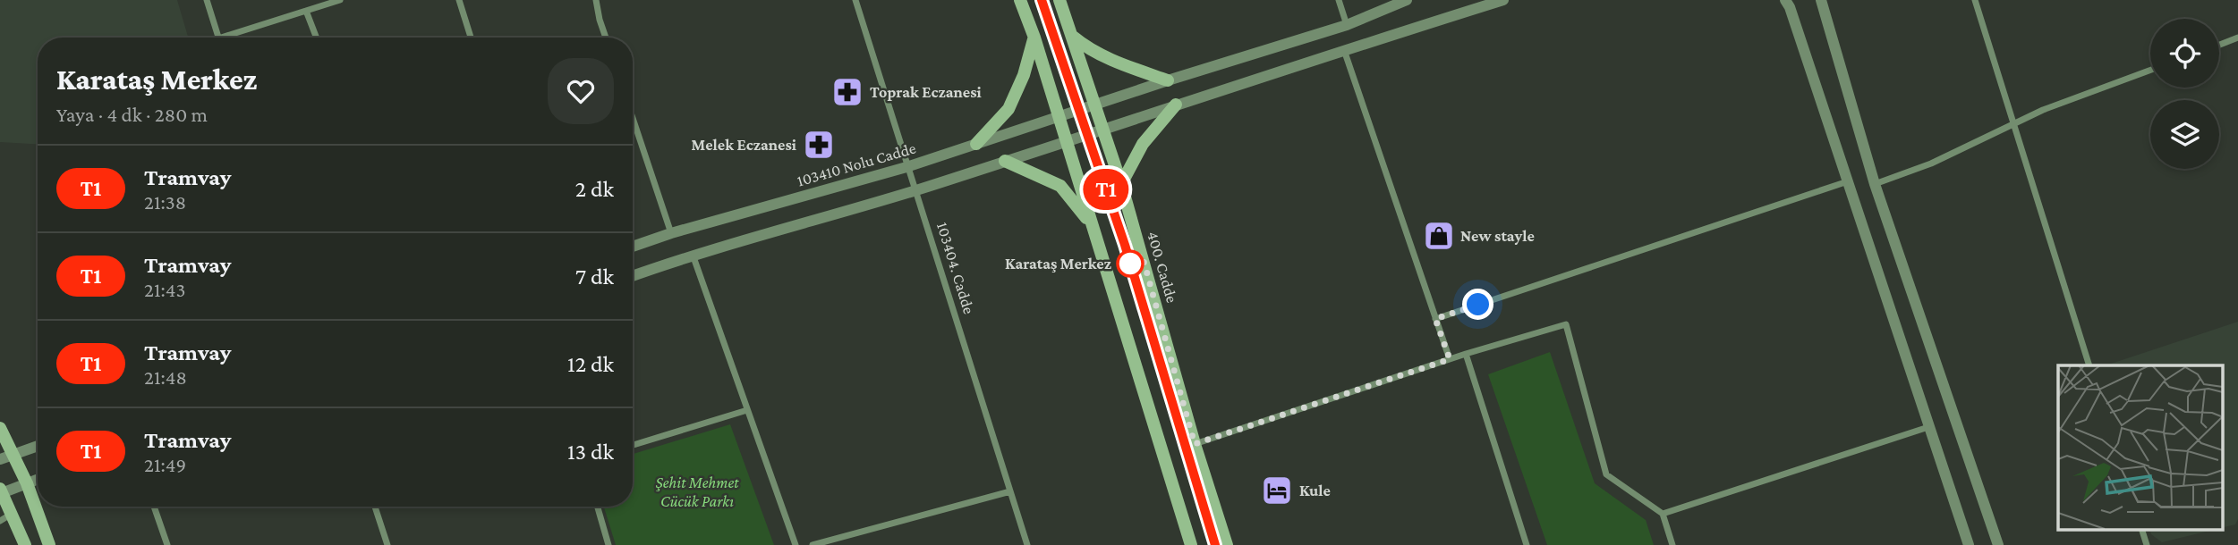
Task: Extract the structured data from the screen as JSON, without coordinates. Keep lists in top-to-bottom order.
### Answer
{
  "streets": {
    "main road": ["400. Cadde"],
    "street": ["103410 Nolu Cadde", "103404. Cadde"]
  },
  "crossings": [
    ["103410 Nolu Cadde", "400. Cadde"],
    ["103410 Nolu Cadde", "103404. Cadde"]
  ],
  "parks": ["Şehit Mehmet Cücük Parkı"],
  "places": {
    "pharmacy": ["Toprak Eczanesi", "Melek Eczanesi"],
    "shop": ["New stayle"],
    "other": ["Karataş Merkez"],
    "hotel": ["Kule"]
  },
  "lines": ["tram line T1"],
  "page": {
    "on_map": "T1",
    "heading": ["Karataş Merkez", "Yaya · 4 dk · 280 m"],
    "list": [
      {
        "mark": "T1",
        "name": "Tramvay",
        "note": "21:38",
        "value": "2 dk"
      },
      {
        "mark": "T1",
        "name": "Tramvay",
        "note": "21:43",
        "value": "7 dk"
      },
      {
        "mark": "T1",
        "name": "Tramvay",
        "note": "21:48",
        "value": "12 dk"
      },
      {
        "mark": "T1",
        "name": "Tramvay",
        "note": "21:49",
        "value": "13 dk"
      }
    ]
  }
}
